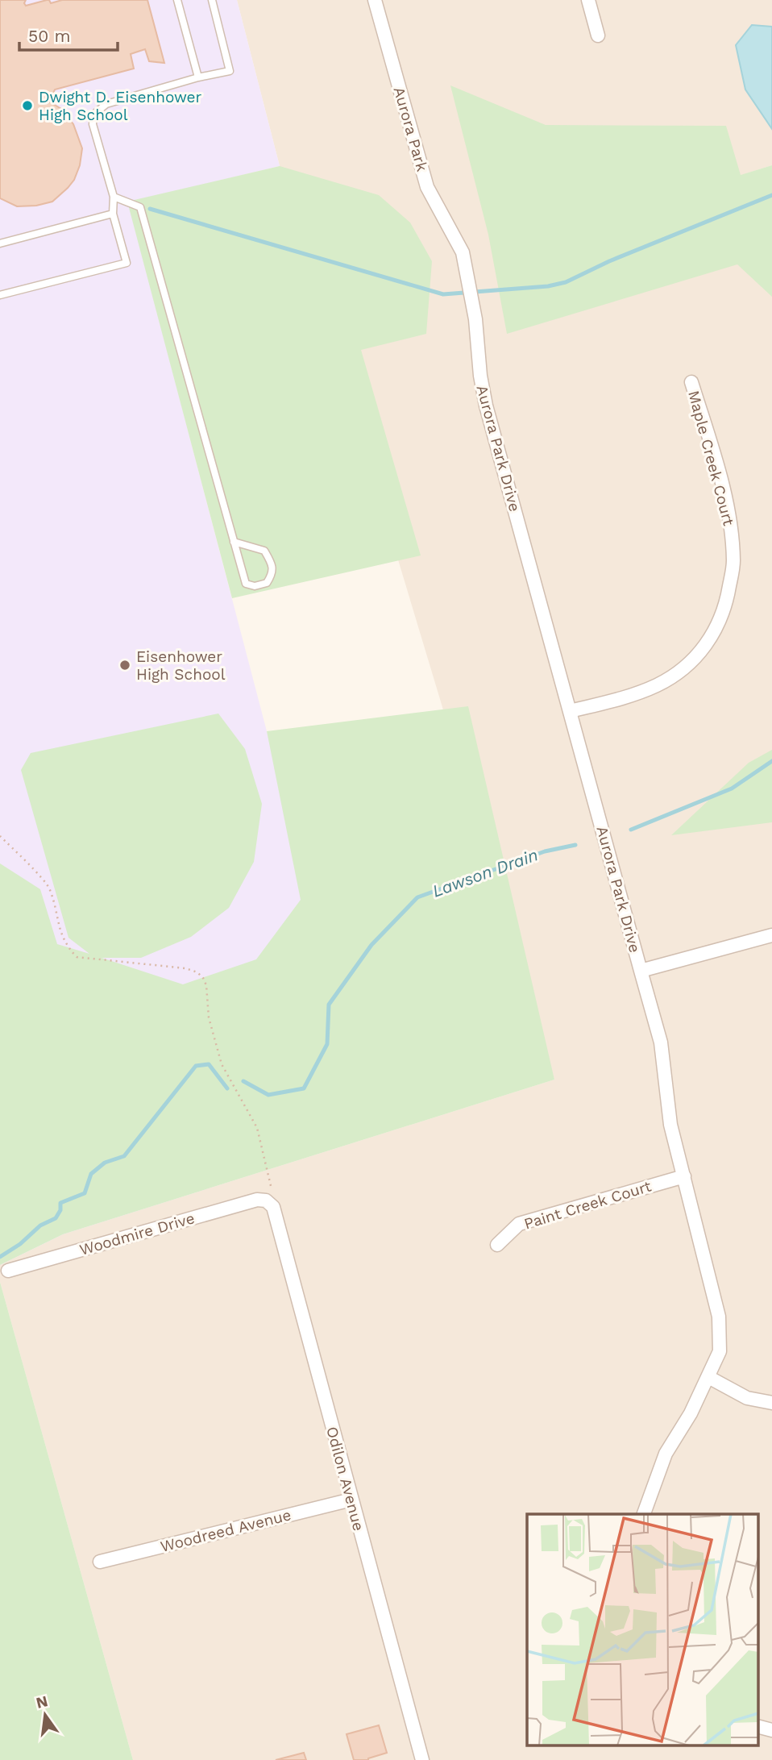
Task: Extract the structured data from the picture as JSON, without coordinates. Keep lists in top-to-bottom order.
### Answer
{
  "streets": {
    "street": [
      "Aurora Park",
      "Aurora Park Drive",
      "Maple Creek Court",
      "Paint Creek Court",
      "Woodmire Drive",
      "Odilon Avenue",
      "Woodreed Avenue"
    ]
  },
  "crossings": [
    ["Aurora Park", "Aurora Park Drive"],
    ["Aurora Park Drive", "Maple Creek Court"],
    ["Aurora Park Drive", "Paint Creek Court"],
    ["Woodmire Drive", "Odilon Avenue"],
    ["Odilon Avenue", "Woodreed Avenue"]
  ],
  "water": ["Lawson Drain"],
  "places": ["Dwight D. Eisenhower High School", "Eisenhower High School"],
  "scale_bar": "50 m",
  "north": "top"
}
